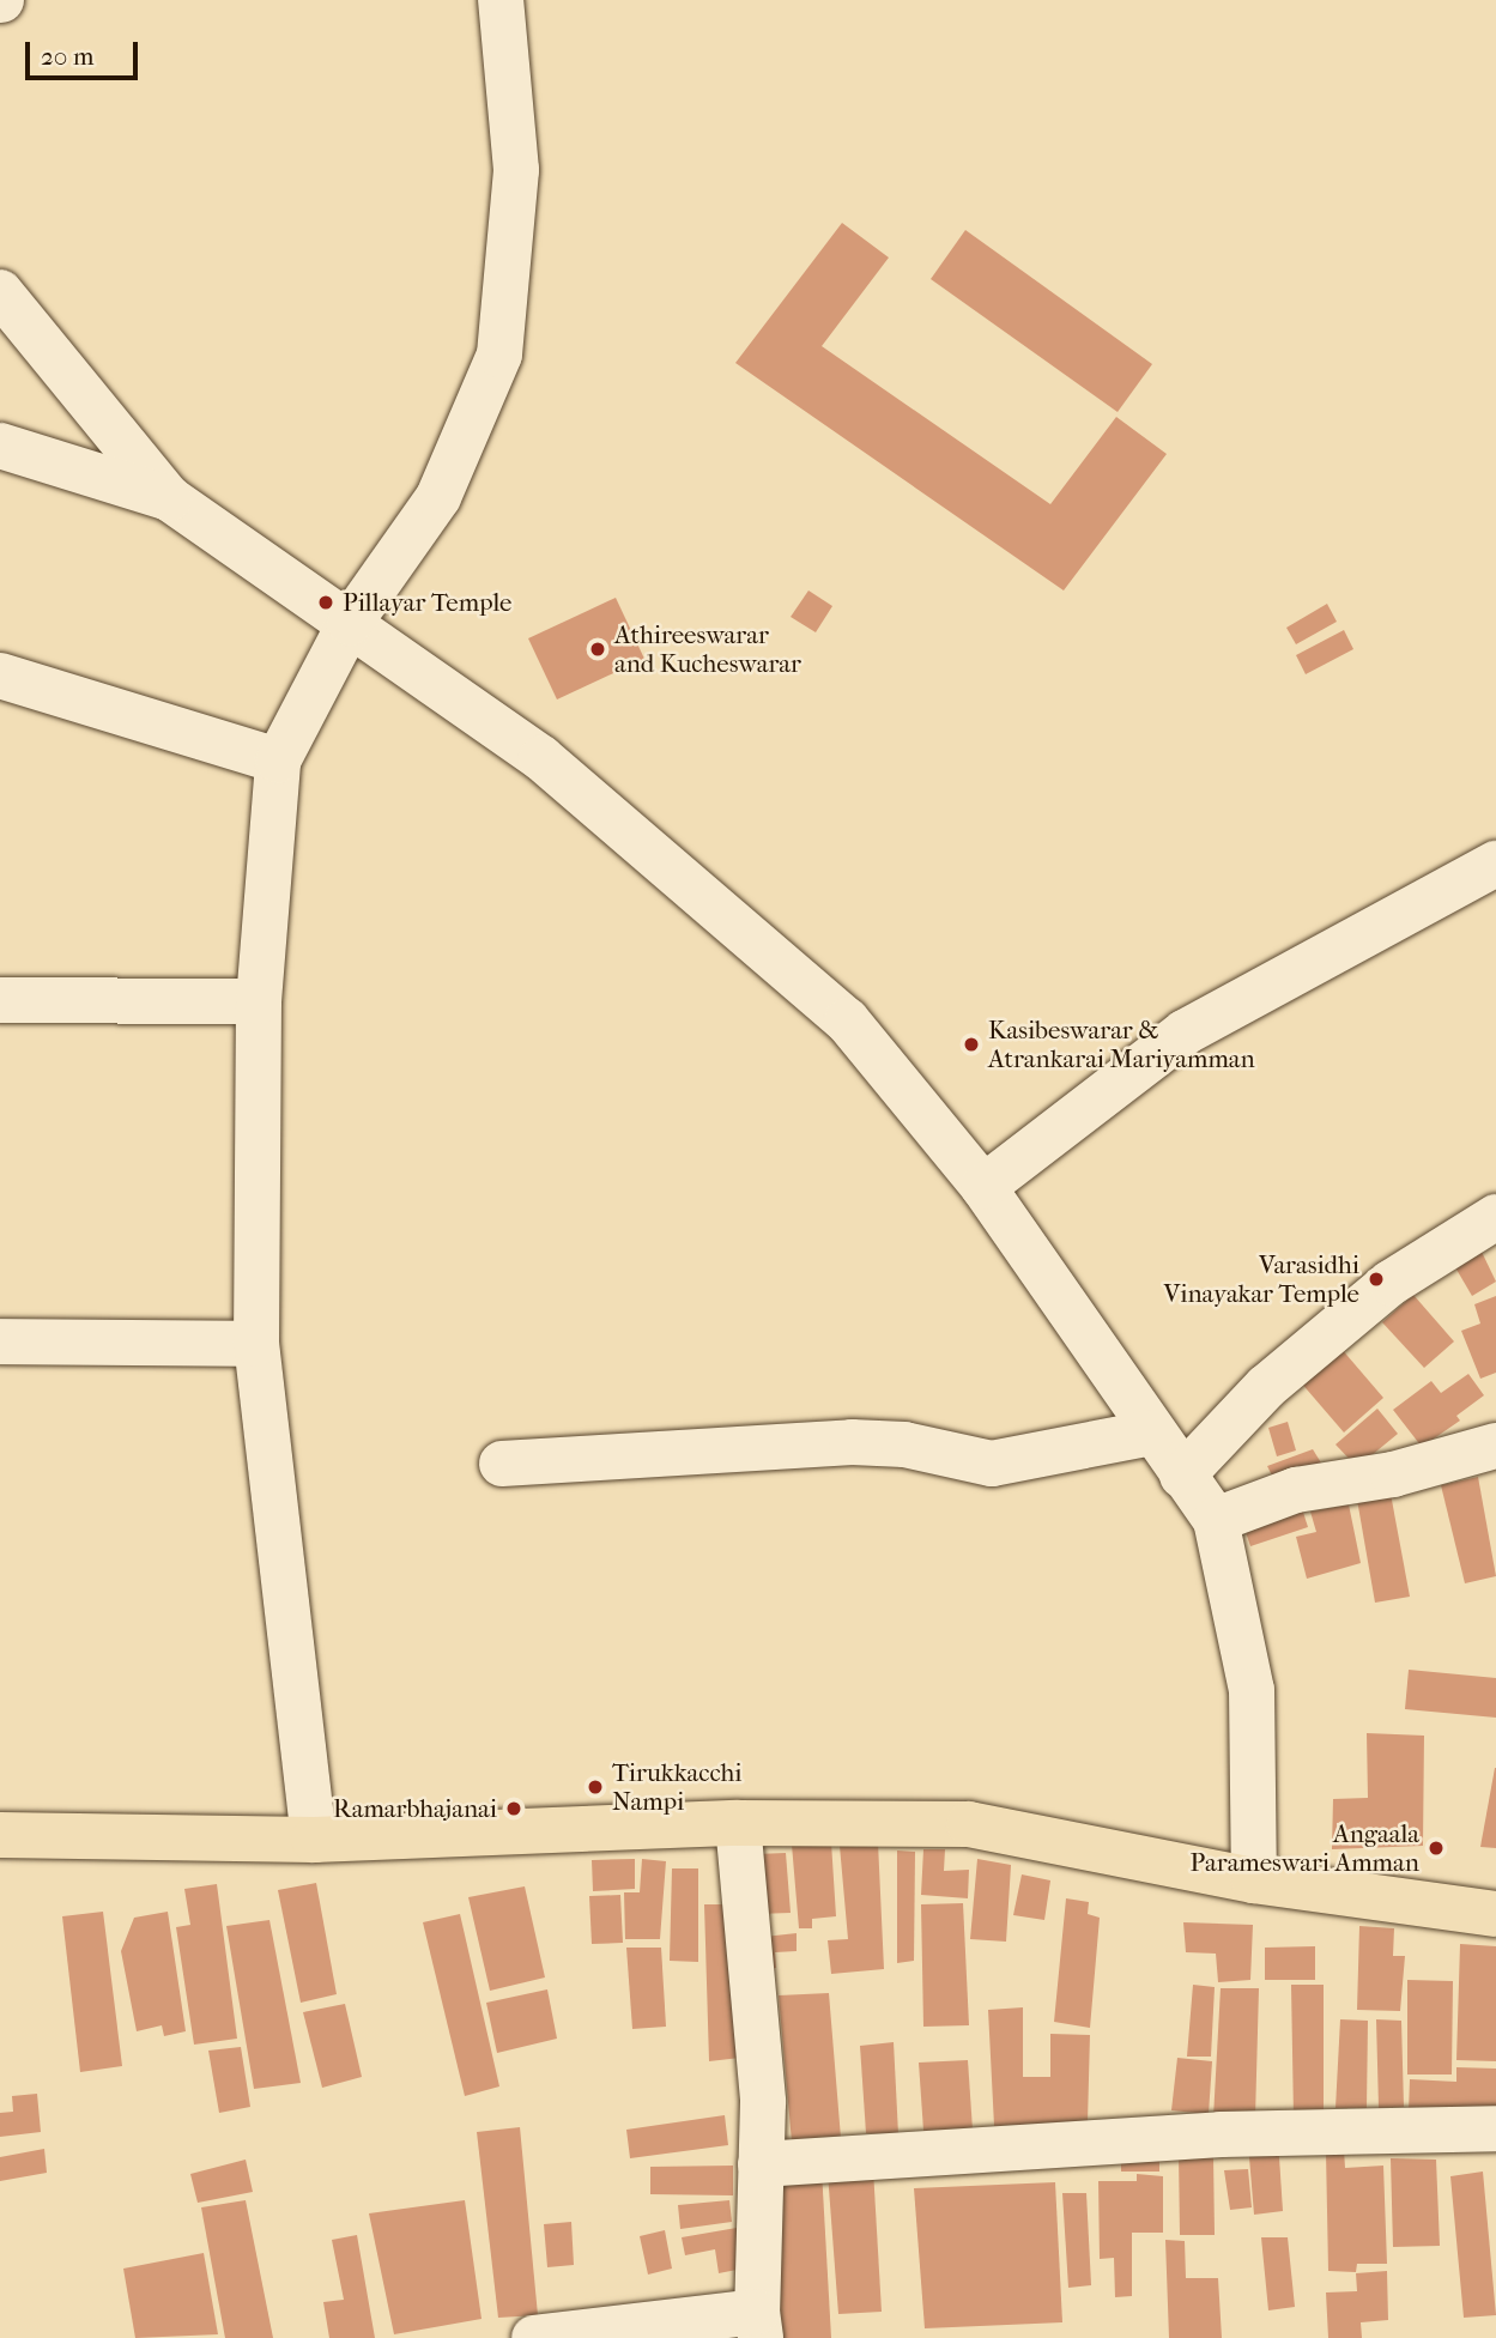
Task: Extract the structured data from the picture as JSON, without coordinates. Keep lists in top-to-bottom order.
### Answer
{
  "places": [
    "Pillayar Temple",
    "Athireeswarar and Kucheswarar",
    "Kasibeswarar & Atrankarai Mariyamman",
    "Varasidhi Vinayakar Temple",
    "Tirukkacchi Nampi",
    "Ramarbhajanai",
    "Angaala Parameswari Amman"
  ],
  "scale_bar": "20 m"
}
